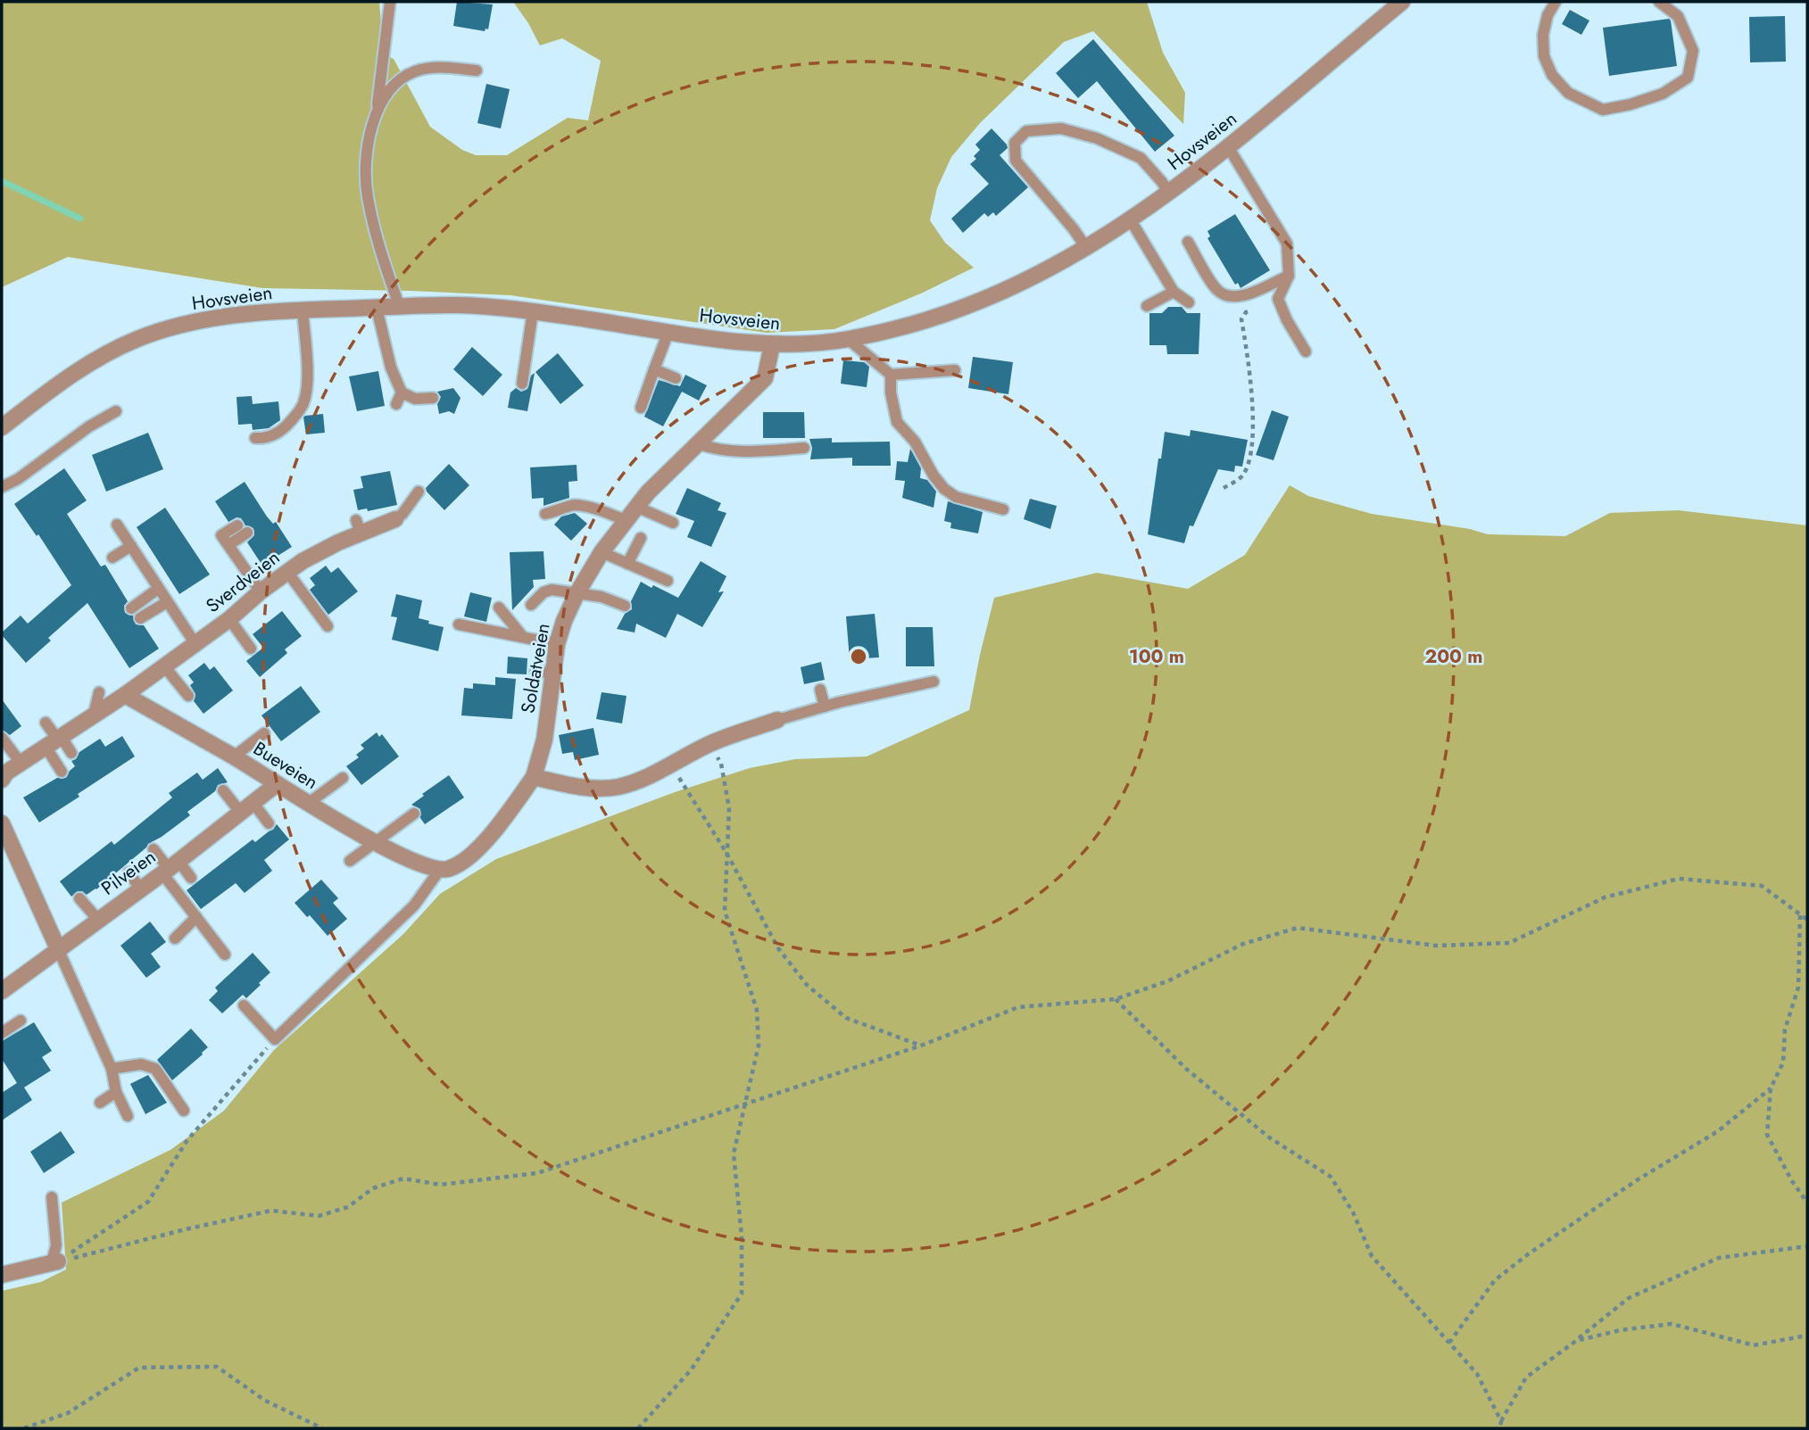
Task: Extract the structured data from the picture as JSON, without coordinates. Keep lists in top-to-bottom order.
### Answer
{
  "streets": {
    "street": [
      "Hovsveien",
      "Sverdveien",
      "Soldatveien",
      "Bueveien",
      "Pilveien"
    ]
  },
  "crossings": [
    ["Hovsveien", "Soldatveien"],
    ["Sverdveien", "Bueveien"],
    ["Bueveien", "Pilveien"]
  ],
  "rings": ["100 m", "200 m"]
}
